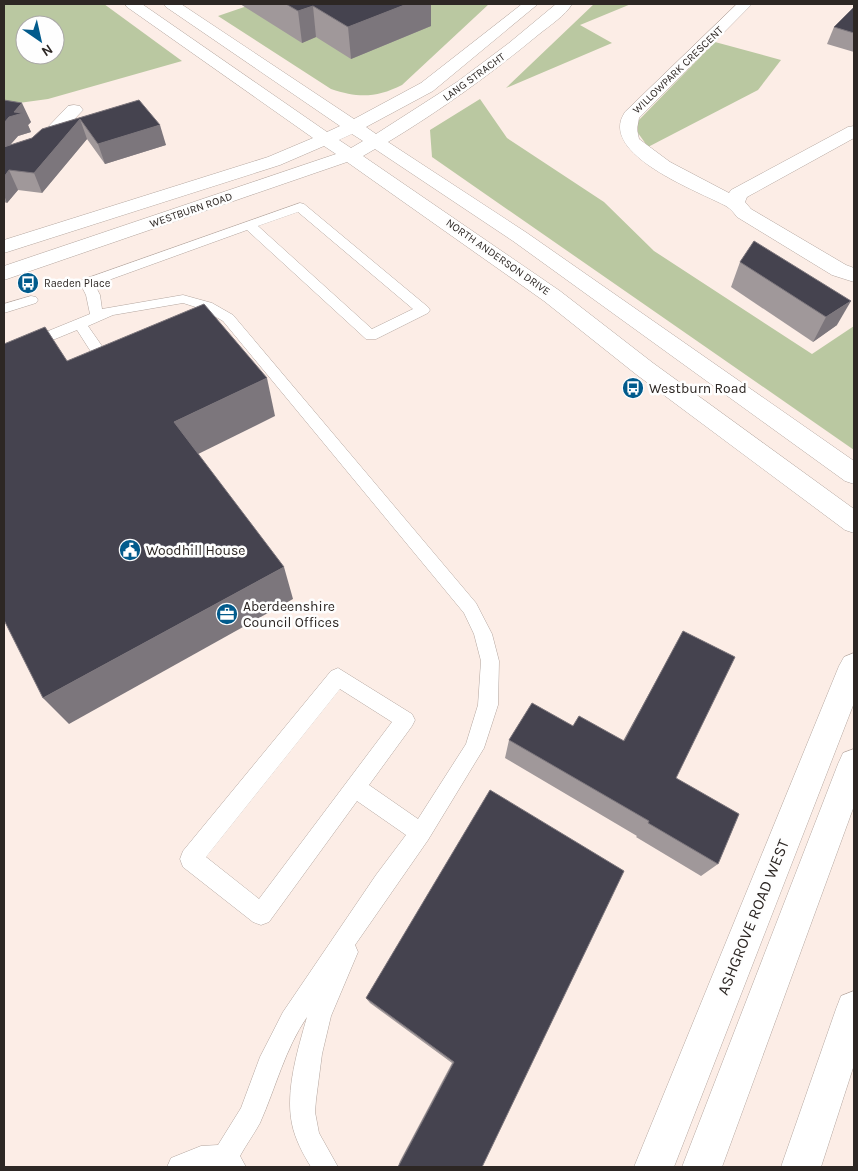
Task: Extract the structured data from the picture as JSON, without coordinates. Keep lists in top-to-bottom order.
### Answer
{
  "streets": {
    "main road": [
      "WILLOWPARK CRESCENT",
      "LANG STRACHT",
      "WESTBURN ROAD",
      "NORTH ANDERSON DRIVE",
      "ASHGROVE ROAD WEST"
    ]
  },
  "crossings": [
    ["LANG STRACHT", "WESTBURN ROAD"],
    ["WESTBURN ROAD", "NORTH ANDERSON DRIVE"]
  ],
  "places": {
    "bus stop": ["Raeden Place", "Westburn Road"],
    "public building": ["Woodhill House"],
    "office": ["Aberdeenshire Council Offices"]
  },
  "north": "bottom right"
}
